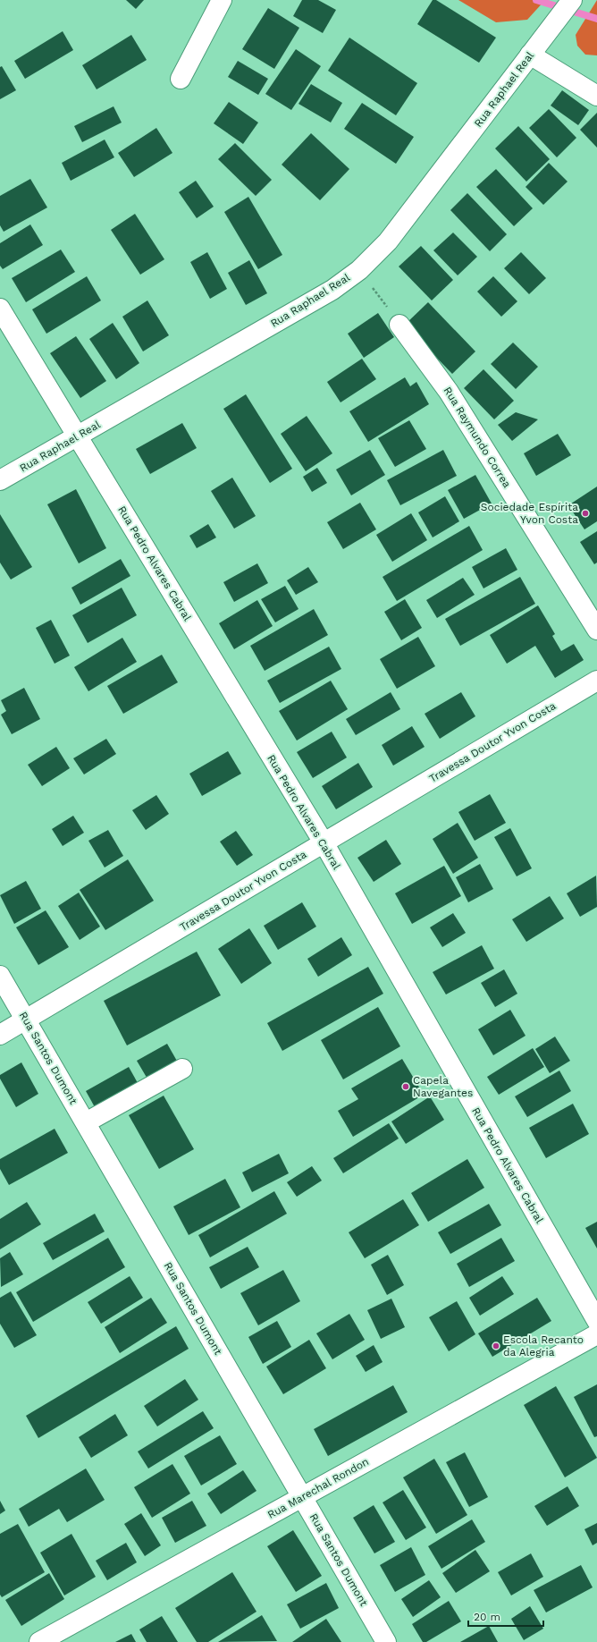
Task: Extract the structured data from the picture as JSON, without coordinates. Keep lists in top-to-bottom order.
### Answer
{
  "streets": {
    "street": [
      "Rua Raphael Real",
      "Rua Raymundo Correa",
      "Rua Pedro Alvares Cabral",
      "Travessa Doutor Yvon Costa",
      "Rua Santos Dumont",
      "Rua Marechal Rondon"
    ]
  },
  "crossings": [
    ["Rua Raphael Real", "Rua Pedro Alvares Cabral"],
    ["Rua Pedro Alvares Cabral", "Travessa Doutor Yvon Costa"],
    ["Travessa Doutor Yvon Costa", "Rua Santos Dumont"],
    ["Rua Santos Dumont", "Rua Marechal Rondon"]
  ],
  "places": ["Sociedade Espírita Yvon Costa", "Capela Navegantes", "Escola Recanto da Alegria"],
  "scale_bar": "20 m"
}
